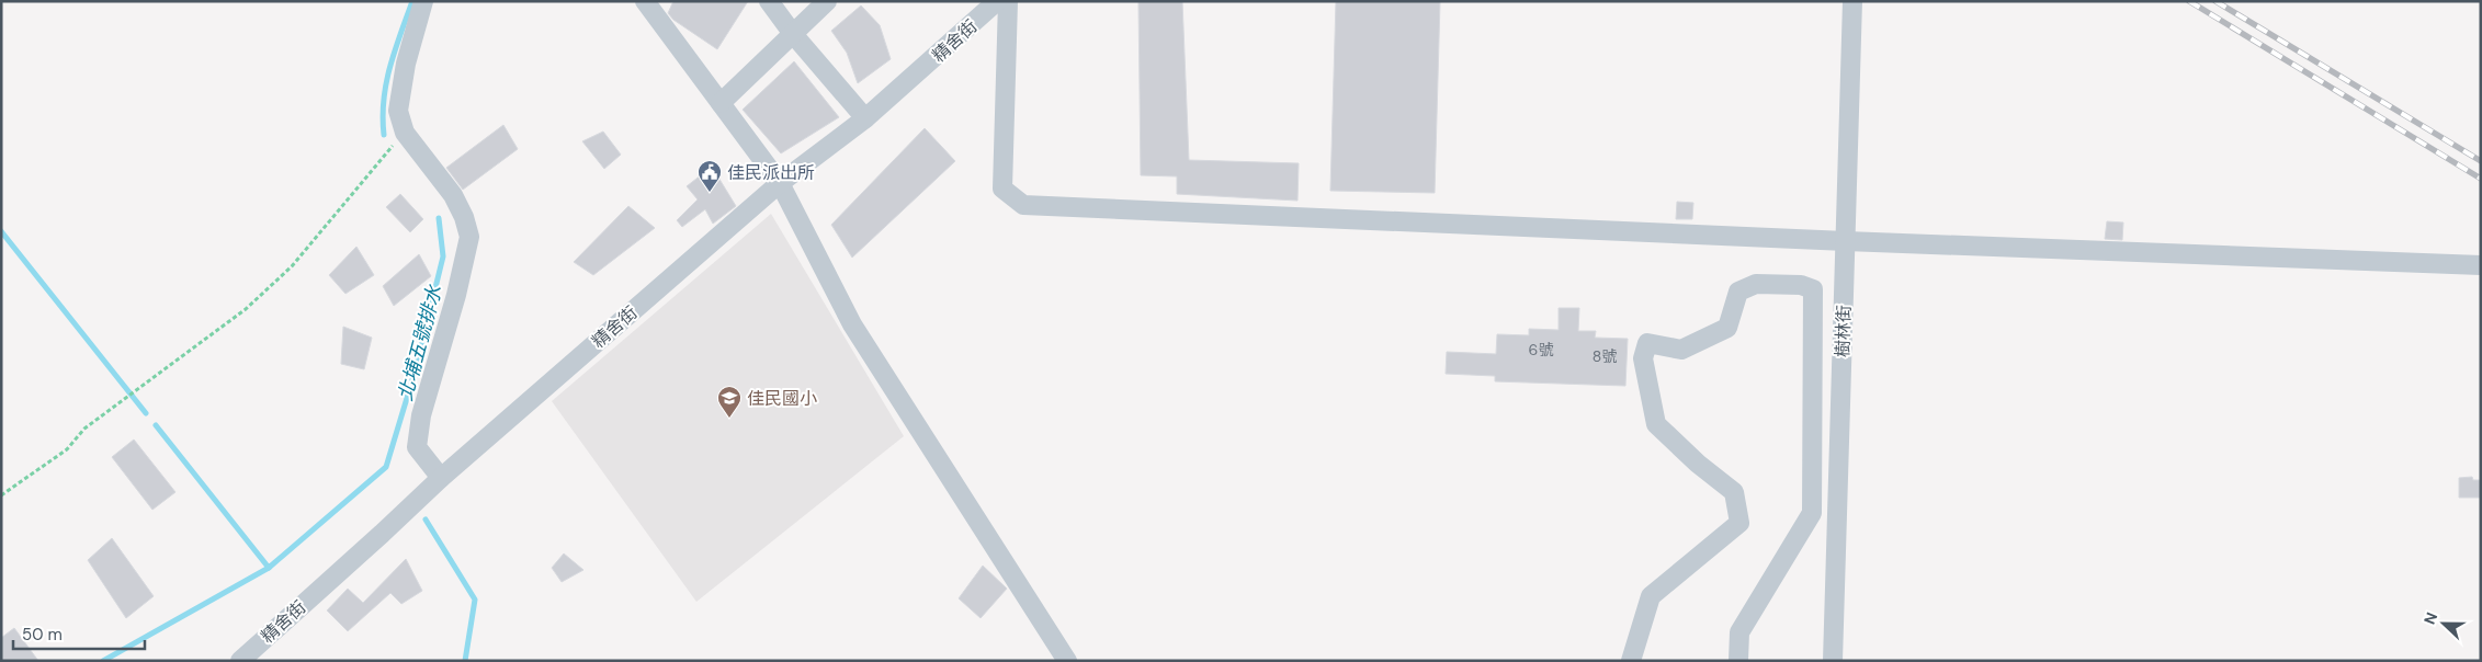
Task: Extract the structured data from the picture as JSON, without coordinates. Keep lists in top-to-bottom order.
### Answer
{
  "streets": {
    "street": ["精舍街", "樹林街"]
  },
  "water": ["北埔五號排水"],
  "places": {
    "public building": ["佳民派出所"],
    "school or university": ["佳民國小"]
  },
  "house_numbers": ["6號", "8號"],
  "scale_bar": "50 m",
  "north": "left"
}
